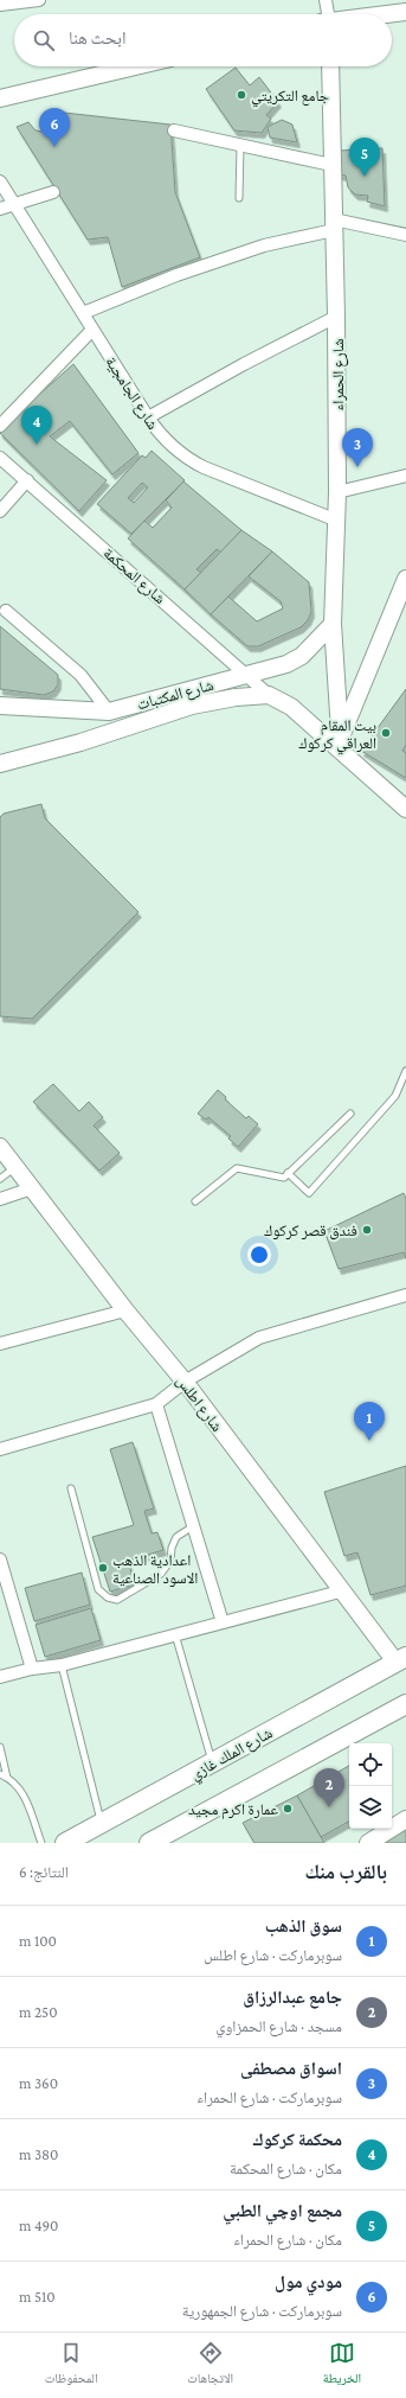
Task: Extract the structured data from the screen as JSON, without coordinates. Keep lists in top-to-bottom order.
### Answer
{
  "streets": {
    "main road": ["شارع الملك غازي"],
    "street": [
      "شارع الحمراء",
      "شارع الجامجية",
      "شارع المحكمة",
      "شارع المكتبات",
      "شارع اطلس"
    ]
  },
  "crossings": [
    ["شارع الحمراء", "شارع الجامجية"],
    ["شارع الحمراء", "شارع المكتبات"],
    ["شارع المحكمة", "شارع المكتبات"],
    ["شارع اطلس", "شارع الملك غازي"]
  ],
  "places": [
    "جامع التكريتي",
    "بيت المقام العراقي كركوك",
    "فندق قصر كركوك",
    "اعدادية الذهب الاسود الصناعية",
    "عمارة اكرم مجيد"
  ],
  "page": {
    "search": "ابحث هنا",
    "pins": [
      "6",
      "5",
      "4",
      "3",
      "1",
      "2"
    ],
    "heading": ["بالقرب منك", "النتائج: 6"],
    "list": [
      {
        "mark": "1",
        "name": "سوق الذهب",
        "note": "سوبرماركت · شارع اطلس",
        "value": "100 m"
      },
      {
        "mark": "2",
        "name": "جامع عبدالرزاق",
        "note": "مسجد · شارع الحمزاوي",
        "value": "250 m"
      },
      {
        "mark": "3",
        "name": "اسواق مصطفى",
        "note": "سوبرماركت · شارع الحمراء",
        "value": "360 m"
      },
      {
        "mark": "4",
        "name": "محكمة كركوك",
        "note": "مكان · شارع المحكمة",
        "value": "380 m"
      },
      {
        "mark": "5",
        "name": "مجمع اوچي الطبي",
        "note": "مكان · شارع الحمراء",
        "value": "490 m"
      },
      {
        "mark": "6",
        "name": "مودي مول",
        "note": "سوبرماركت · شارع الجمهورية",
        "value": "510 m"
      }
    ],
    "nav": ["الخريطة", "الاتجاهات", "المحفوظات"]
  }
}
